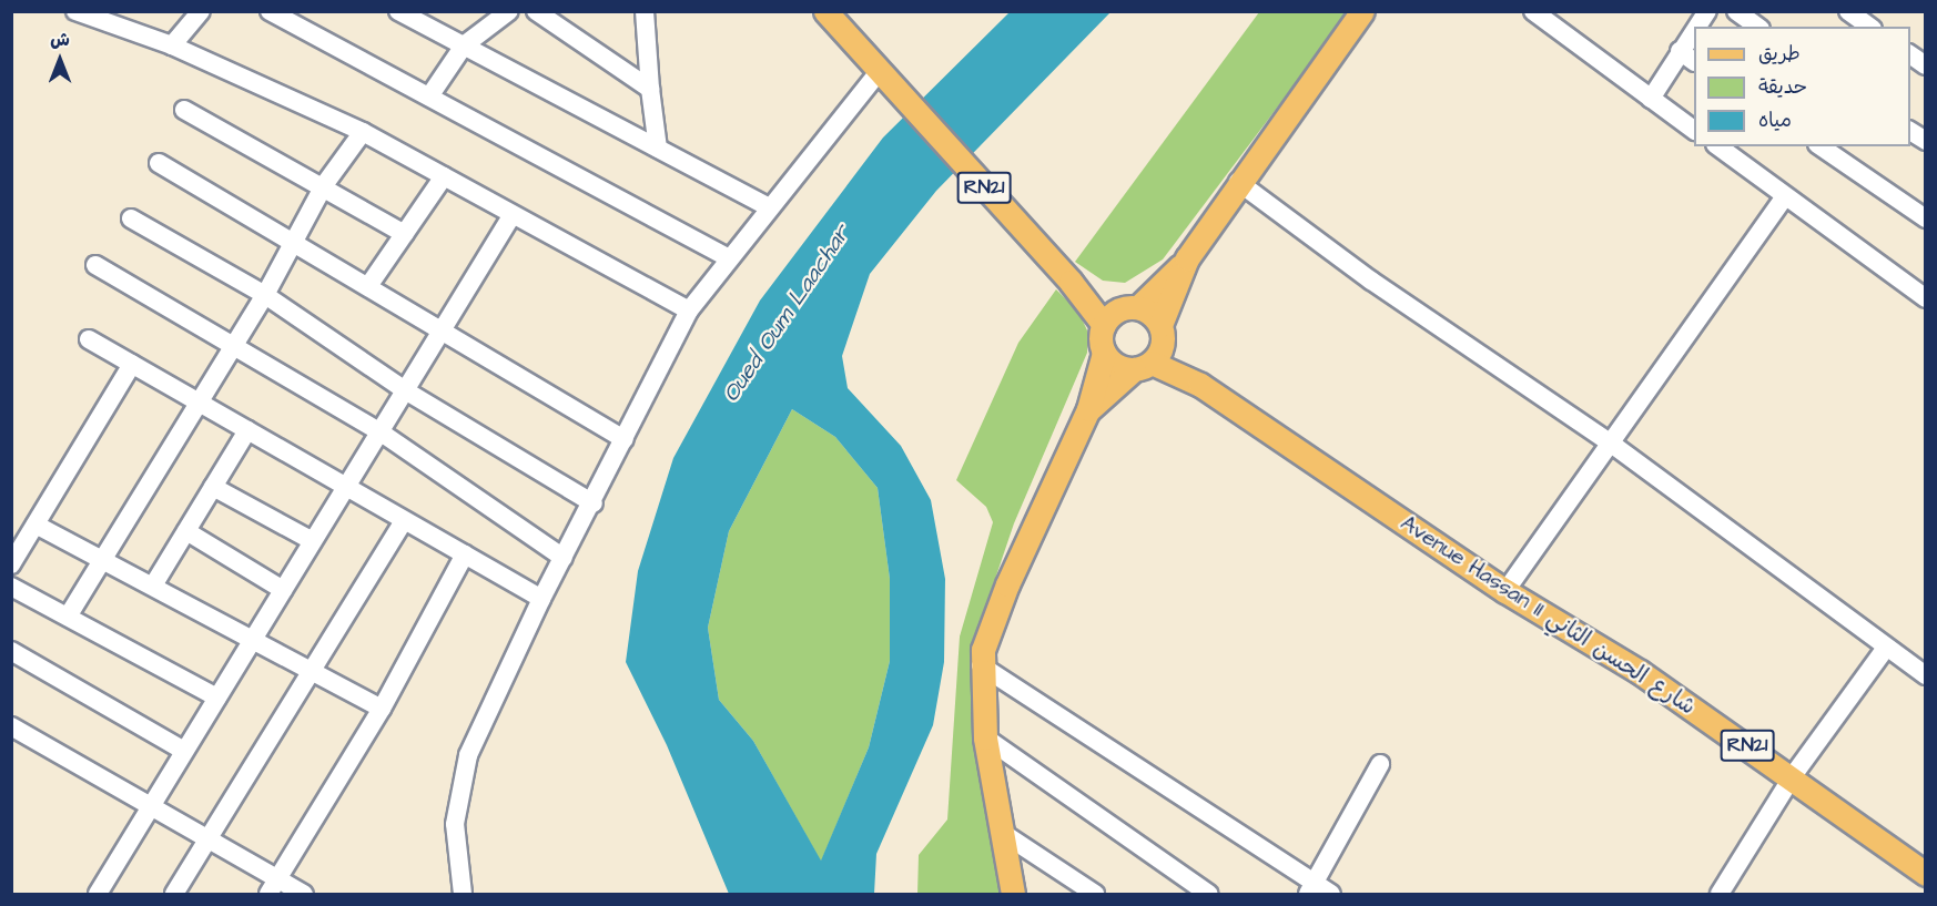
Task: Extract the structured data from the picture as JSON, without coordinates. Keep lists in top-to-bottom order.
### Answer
{
  "streets": {
    "main road": ["RN21", "Avenue Hassan II شارع الحسن الثاني"]
  },
  "water": ["Oued Oum Laachar"],
  "legend": ["طريق", "حديقة", "مياه"],
  "north": "top"
}
